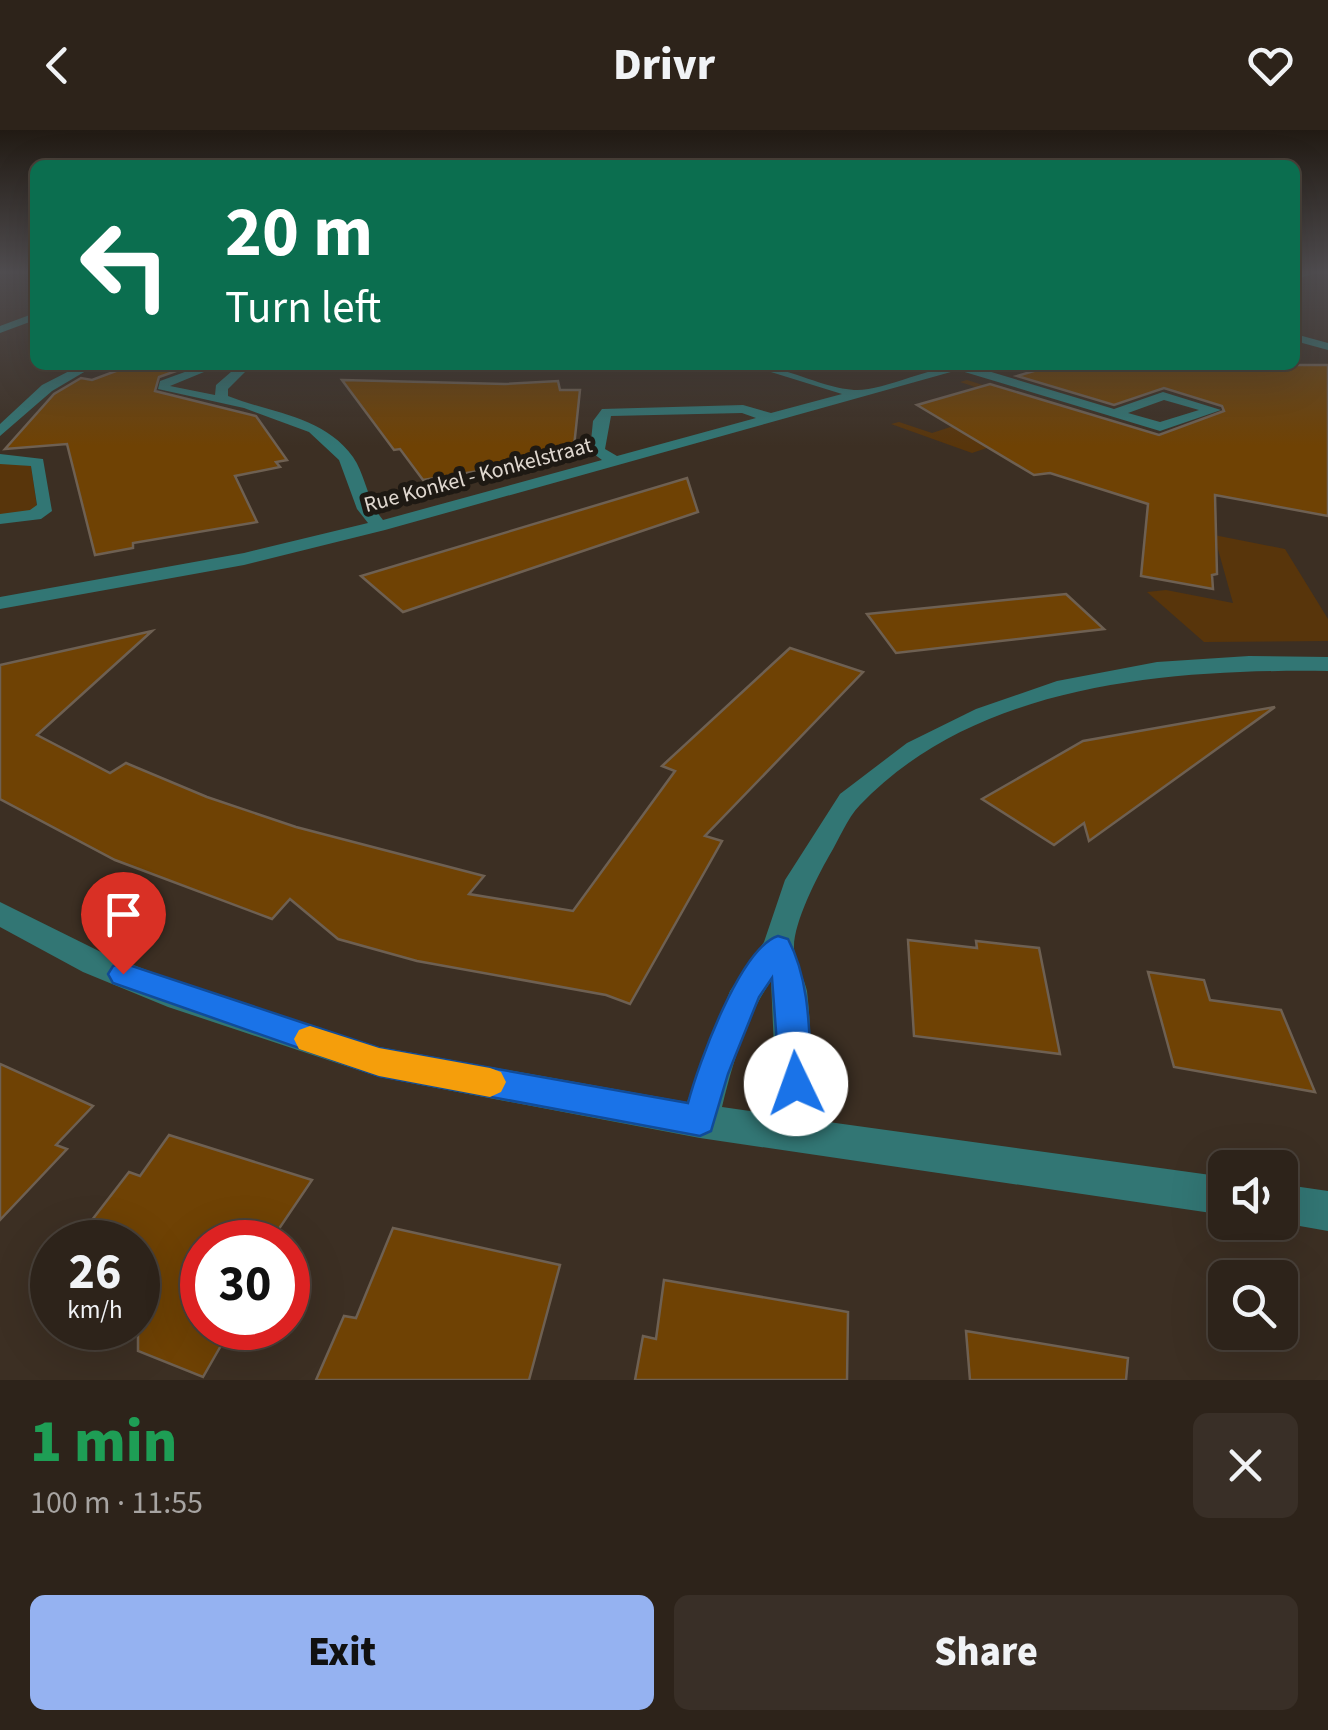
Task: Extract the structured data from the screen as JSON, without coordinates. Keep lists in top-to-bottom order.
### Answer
{
  "streets": {
    "street": ["Rue Konkel - Konkelstraat"]
  },
  "page": {
    "header": "Drivr",
    "turn": ["20 m", "Turn left"],
    "speed": "26 km/h",
    "limit": "30",
    "heading": ["1 min", "100 m · 11:55"],
    "buttons": ["Exit", "Share"]
  }
}
